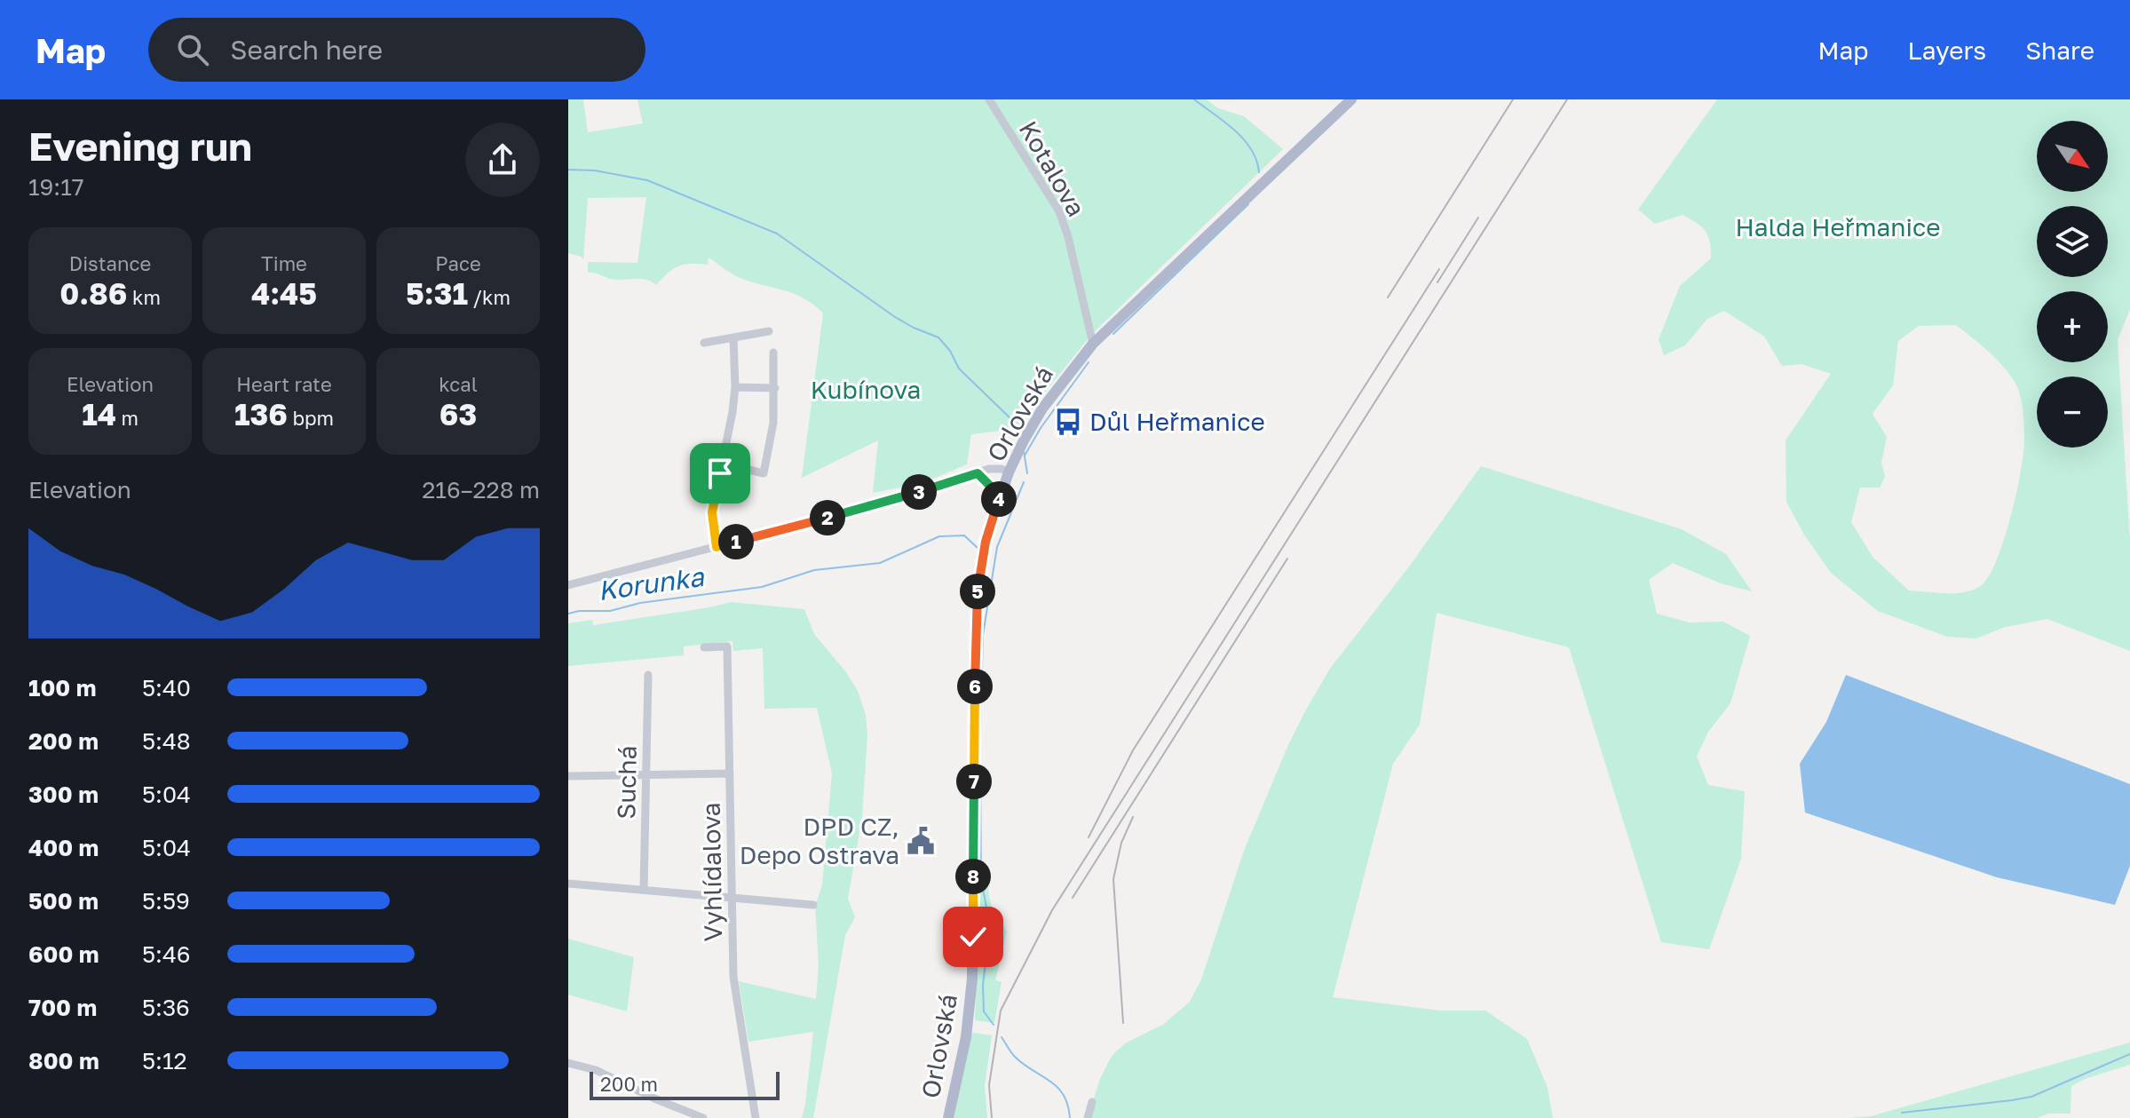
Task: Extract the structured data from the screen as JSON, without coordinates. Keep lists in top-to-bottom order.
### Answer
{
  "streets": {
    "main road": ["Orlovská"],
    "street": ["Kotalova", "Suchá", "Vyhlídalova"]
  },
  "crossings": [
    ["Kotalova", "Orlovská"]
  ],
  "water": ["Korunka"],
  "parks": ["Halda Heřmanice", "Kubínova"],
  "places": {
    "bus stop": ["Důl Heřmanice"],
    "public building": ["DPD CZ, Depo Ostrava"]
  },
  "scale_bar": "200 m",
  "north": "bottom right",
  "page": {
    "header": "Map",
    "search": "Search here",
    "nav": ["Map", "Layers", "Share"],
    "heading": ["Evening run", "19:17"],
    "map_buttons": ["+", "−"],
    "stats": [
      ["Distance", "0.86 km"],
      ["Time", "4:45"],
      ["Pace", "5:31 /km"],
      ["Elevation", "14 m"],
      ["Heart rate", "136 bpm"],
      ["kcal", "63"]
    ],
    "chart": ["Elevation", "216–228 m"],
    "pins": [
      "3",
      "4",
      "2",
      "1",
      "5",
      "6",
      "7",
      "8"
    ],
    "list": [
      {
        "name": "100 m",
        "note": "5:40"
      },
      {
        "name": "200 m",
        "note": "5:48"
      },
      {
        "name": "300 m",
        "note": "5:04"
      },
      {
        "name": "400 m",
        "note": "5:04"
      },
      {
        "name": "500 m",
        "note": "5:59"
      },
      {
        "name": "600 m",
        "note": "5:46"
      },
      {
        "name": "700 m",
        "note": "5:36"
      },
      {
        "name": "800 m",
        "note": "5:12"
      }
    ],
    "scale": "200 m"
  }
}
